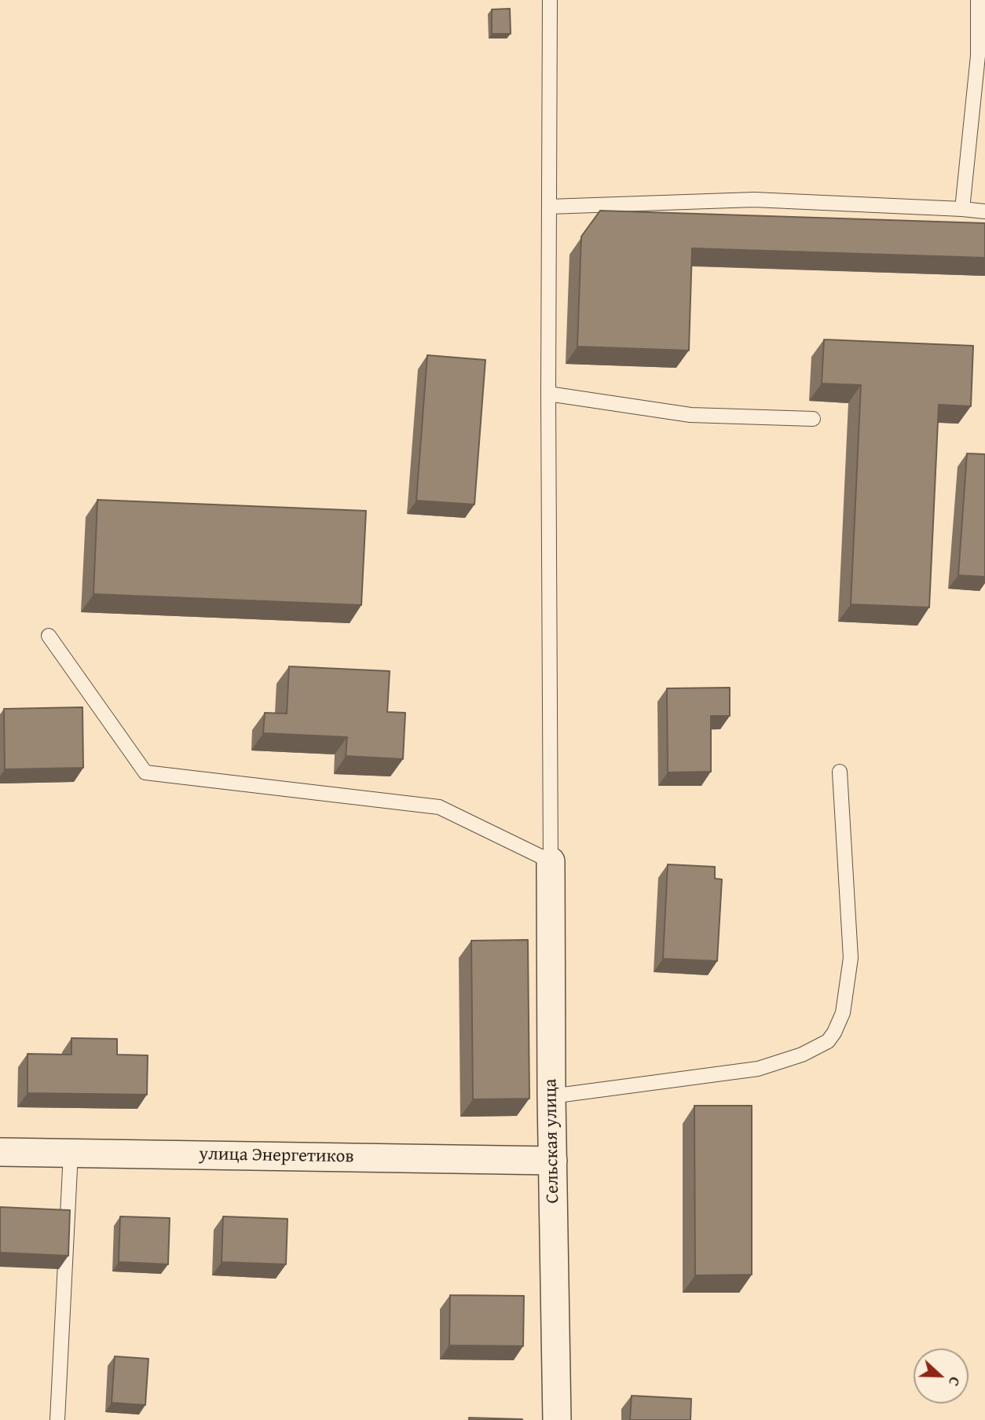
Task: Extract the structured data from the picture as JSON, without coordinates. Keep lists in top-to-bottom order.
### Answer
{
  "streets": {
    "street": ["Сельская улица", "улица Энергетиков"]
  },
  "crossings": [
    ["Сельская улица", "улица Энергетиков"]
  ],
  "north": "right"
}
